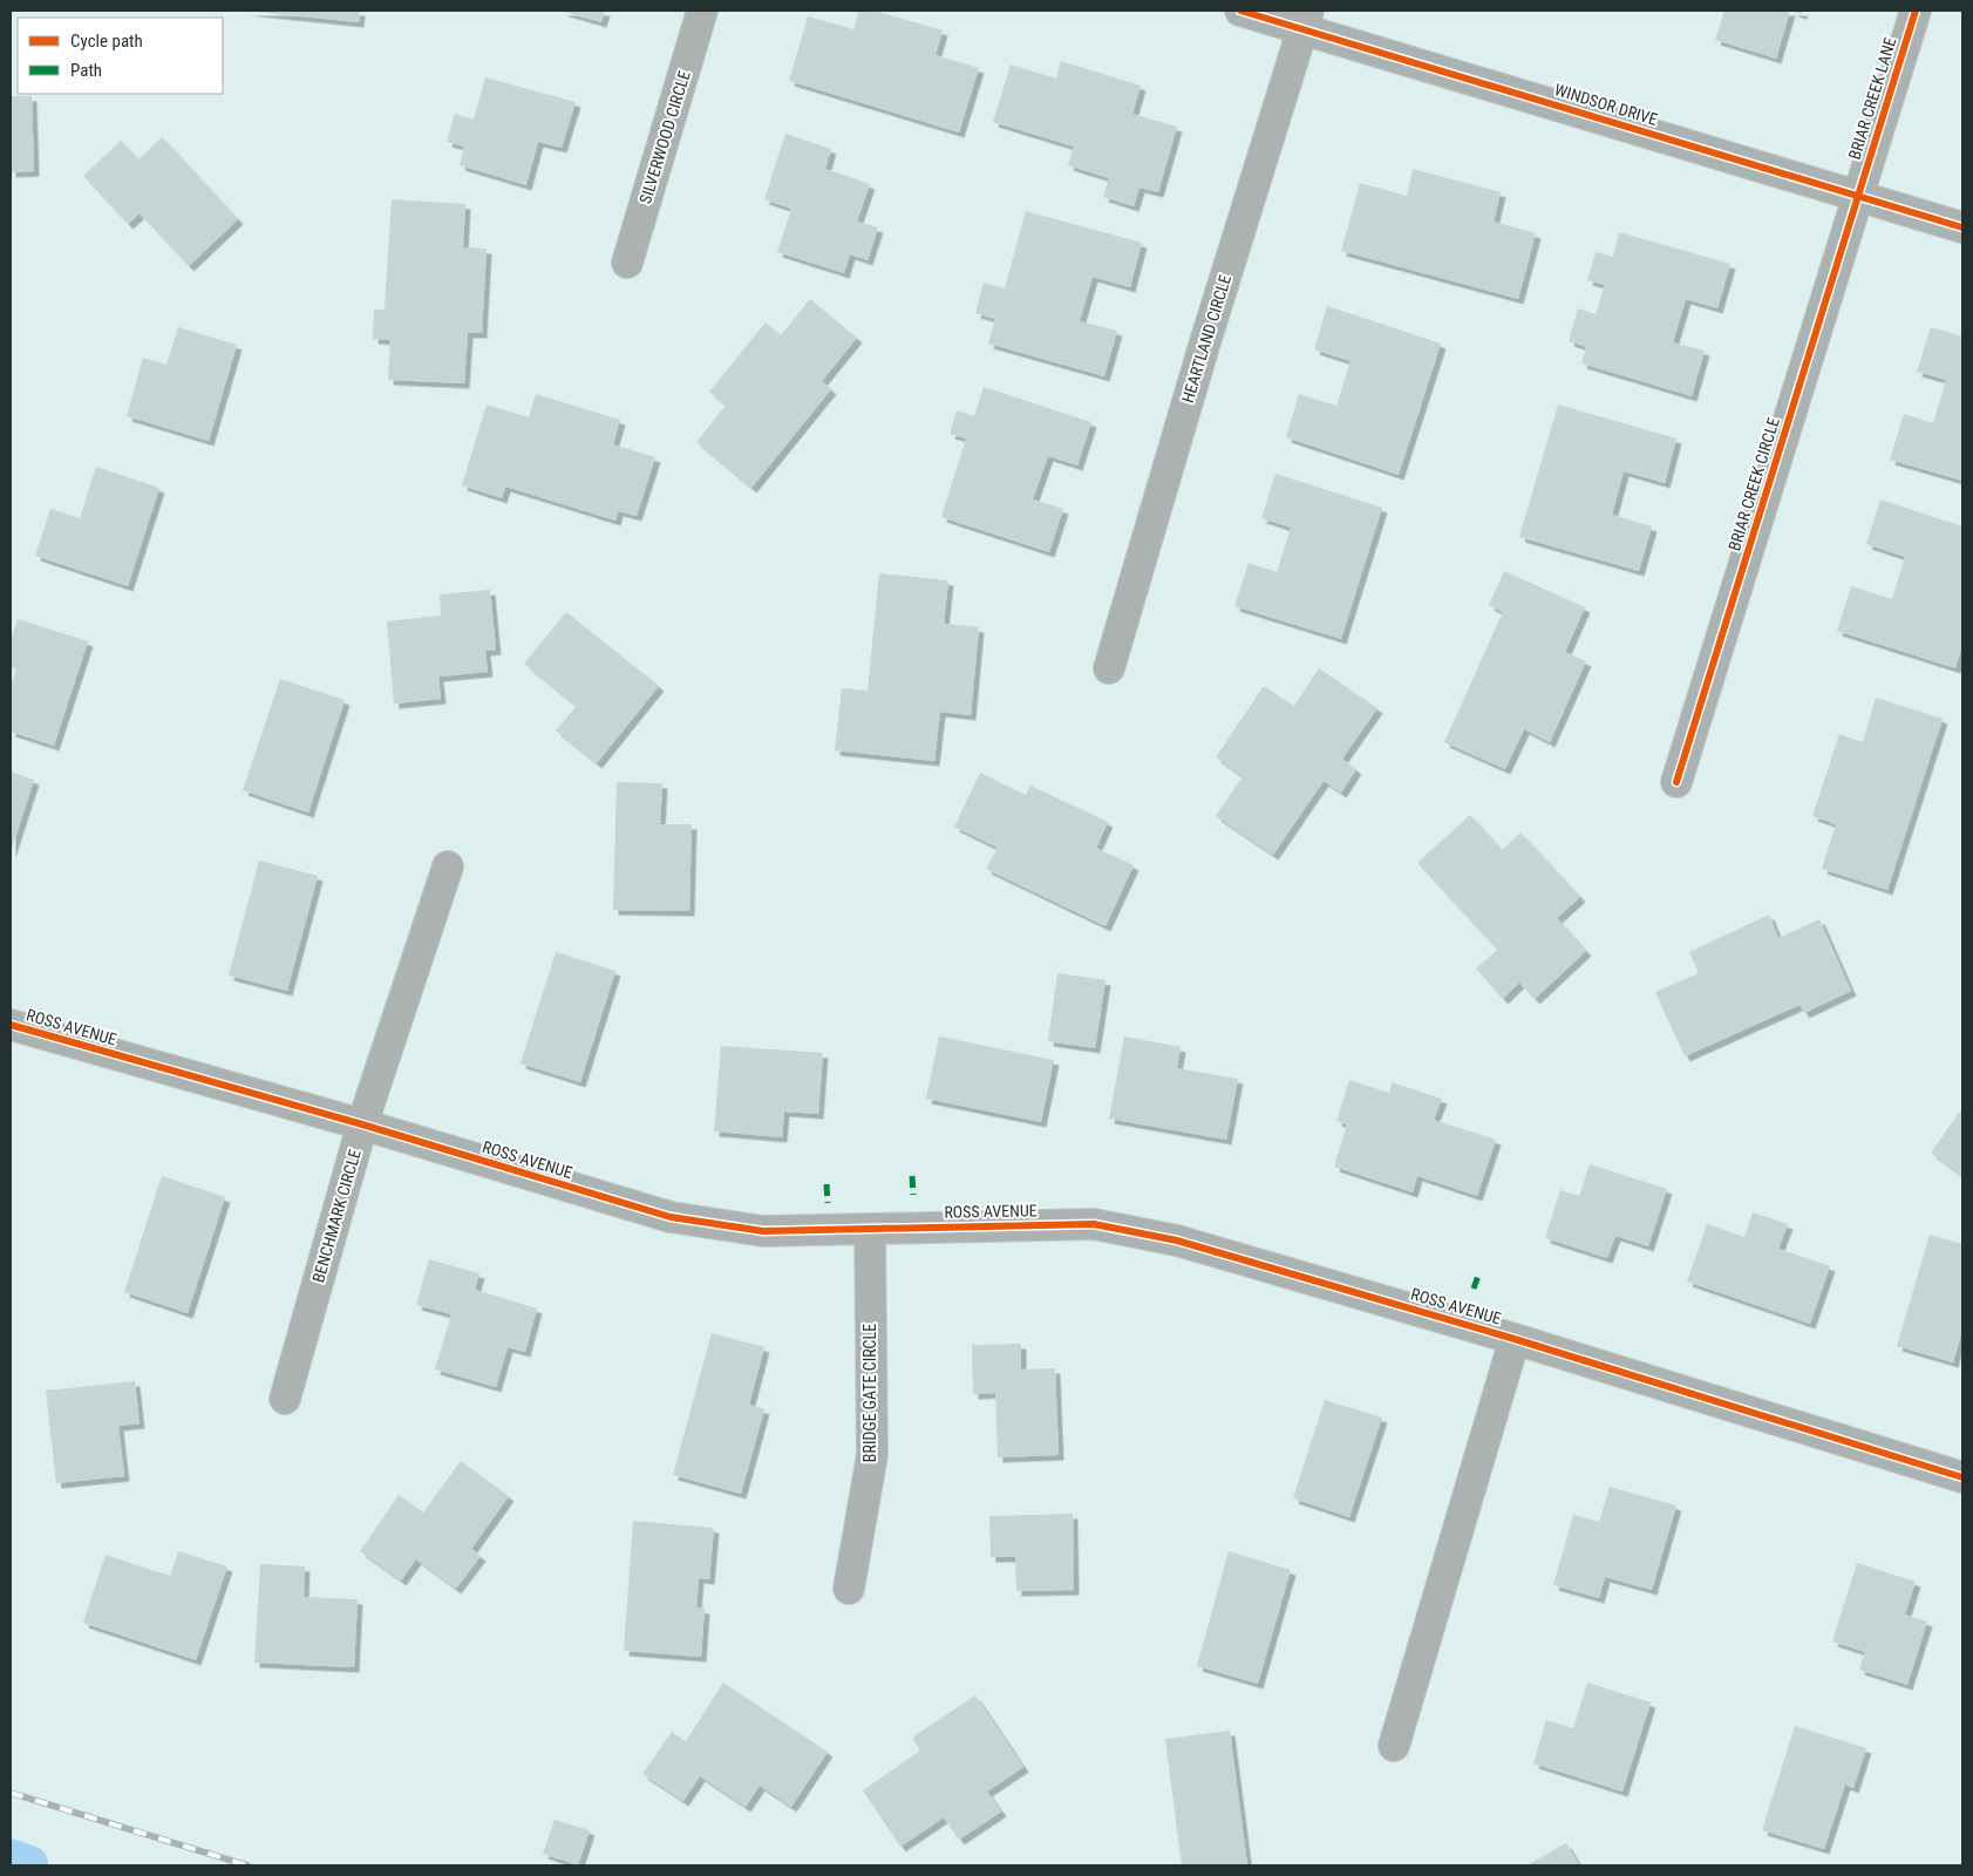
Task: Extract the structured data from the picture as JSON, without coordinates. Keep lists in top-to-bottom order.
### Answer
{
  "streets": {
    "street": [
      "BRIAR CREEK LANE",
      "WINDSOR DRIVE",
      "SILVERWOOD CIRCLE",
      "HEARTLAND CIRCLE",
      "BRIAR CREEK CIRCLE",
      "ROSS AVENUE",
      "BENCHMARK CIRCLE",
      "BRIDGE GATE CIRCLE"
    ]
  },
  "crossings": [
    ["BRIAR CREEK LANE", "WINDSOR DRIVE"],
    ["BRIAR CREEK LANE", "BRIAR CREEK CIRCLE"],
    ["WINDSOR DRIVE", "HEARTLAND CIRCLE"],
    ["WINDSOR DRIVE", "BRIAR CREEK CIRCLE"],
    ["ROSS AVENUE", "BENCHMARK CIRCLE"],
    ["ROSS AVENUE", "BRIDGE GATE CIRCLE"]
  ],
  "legend": ["Cycle path", "Path"]
}
